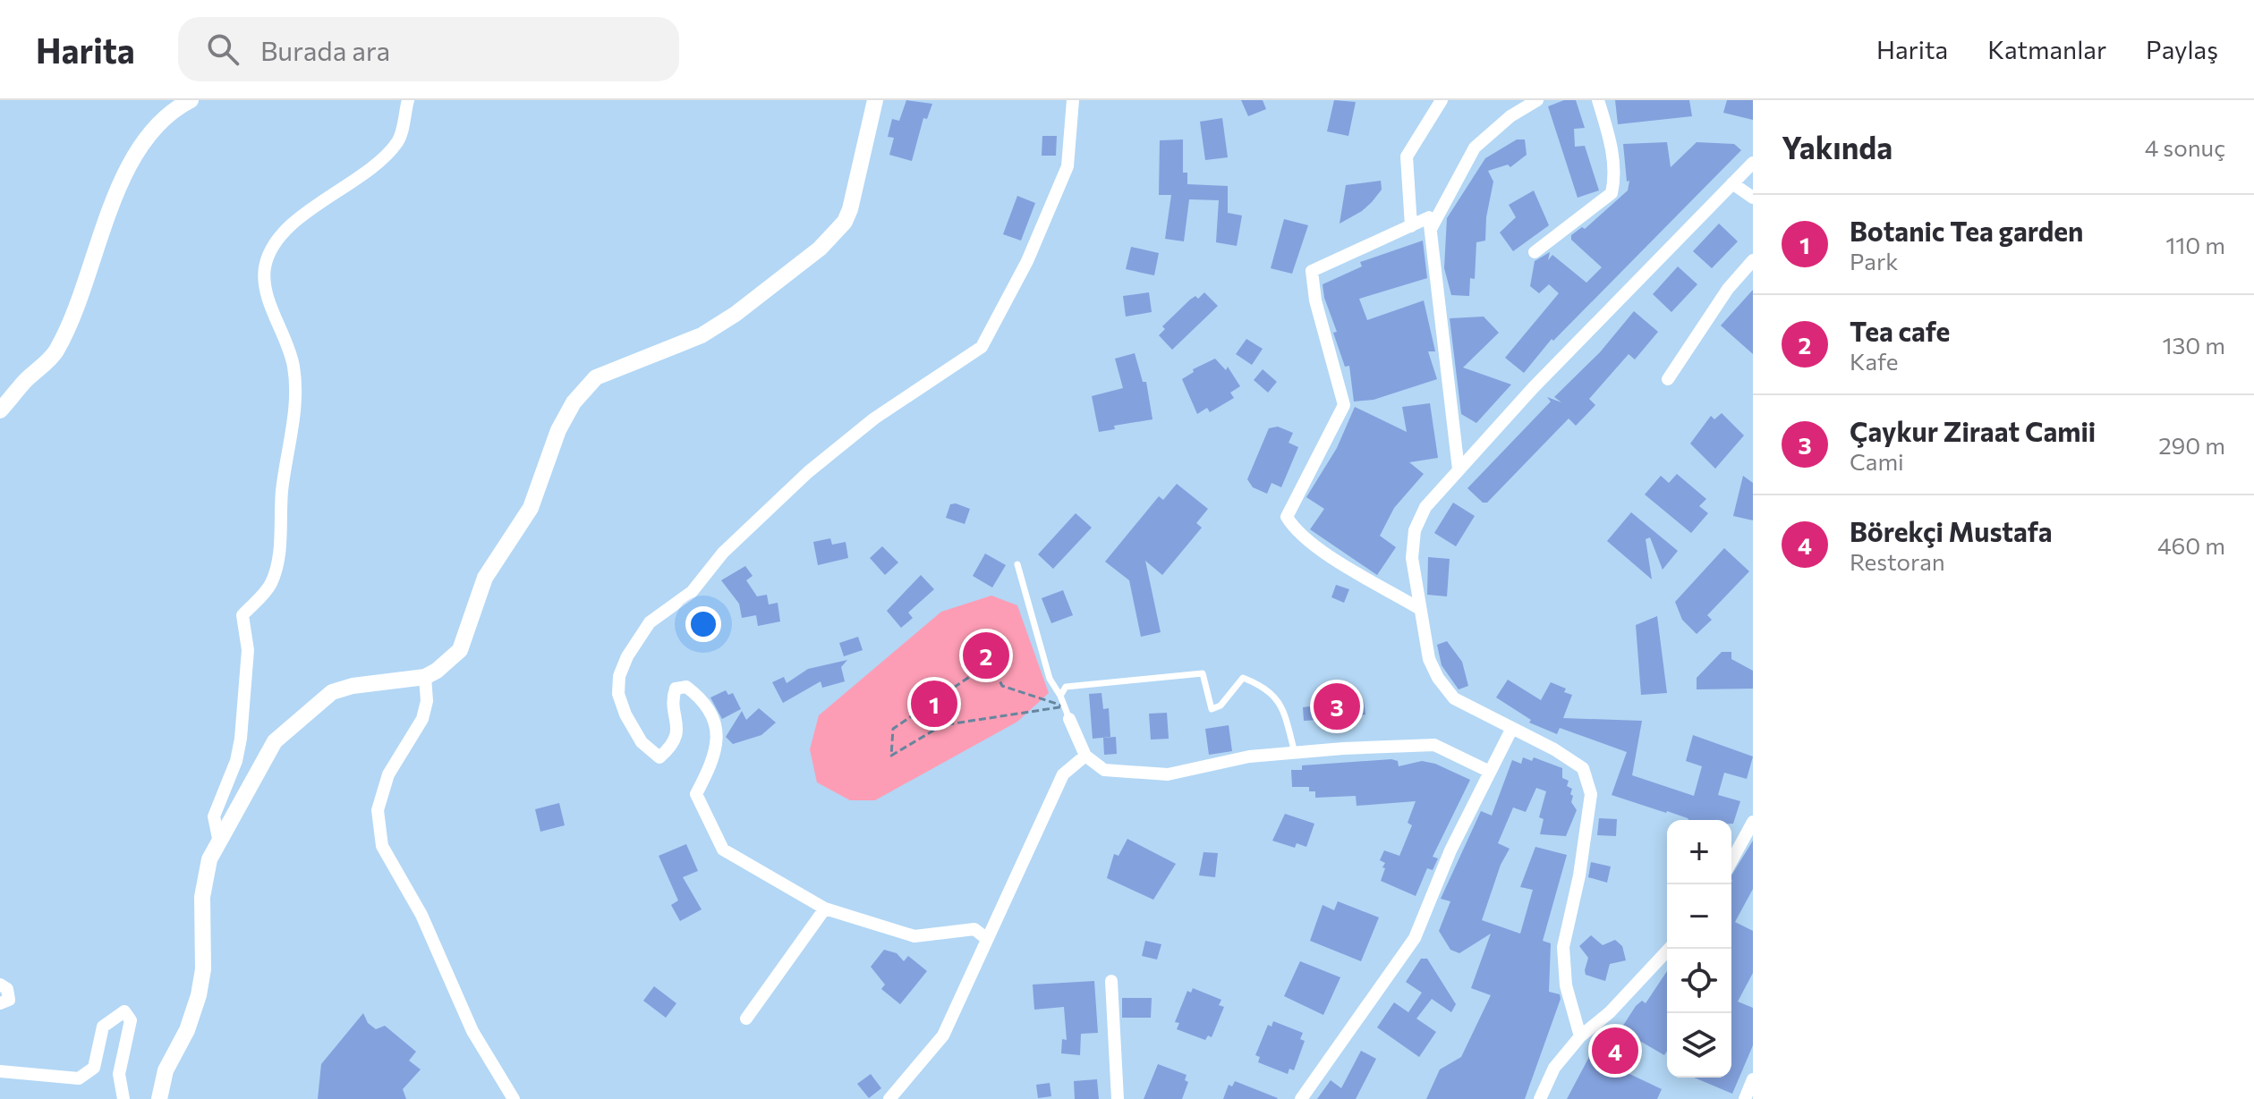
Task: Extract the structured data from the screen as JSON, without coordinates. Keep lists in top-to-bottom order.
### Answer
{
  "page": {
    "header": "Harita",
    "search": "Burada ara",
    "nav": ["Harita", "Katmanlar", "Paylaş"],
    "heading": ["Yakında", "4 sonuç"],
    "list": [
      {
        "mark": "1",
        "name": "Botanic Tea garden",
        "note": "Park",
        "value": "110 m"
      },
      {
        "mark": "2",
        "name": "Tea cafe",
        "note": "Kafe",
        "value": "130 m"
      },
      {
        "mark": "3",
        "name": "Çaykur Ziraat Camii",
        "note": "Cami",
        "value": "290 m"
      },
      {
        "mark": "4",
        "name": "Börekçi Mustafa",
        "note": "Restoran",
        "value": "460 m"
      }
    ],
    "pins": [
      "2",
      "1",
      "3",
      "4"
    ],
    "map_buttons": ["+", "−"]
  }
}
